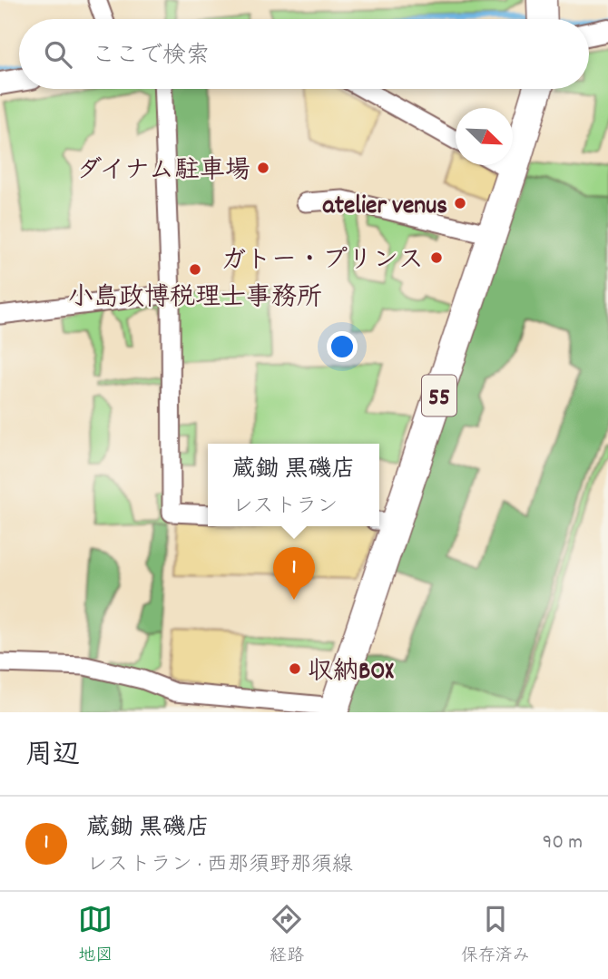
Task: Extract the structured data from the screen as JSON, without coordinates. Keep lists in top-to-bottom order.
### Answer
{
  "streets": {
    "main road": ["55"]
  },
  "places": [
    "ダイナム駐車場",
    "atelier venus",
    "ガトー・プリンス",
    "小島政博税理士事務所",
    "収納BOX"
  ],
  "north": "bottom right",
  "page": {
    "search": "ここで検索",
    "popup": ["蔵鋤 黒磯店", "レストラン"],
    "pins": "1",
    "heading": "周辺",
    "list": [
      {
        "mark": "1",
        "name": "蔵鋤 黒磯店",
        "note": "レストラン · 西那須野那須線",
        "value": "90 m"
      }
    ],
    "nav": ["地図", "経路", "保存済み"]
  }
}
